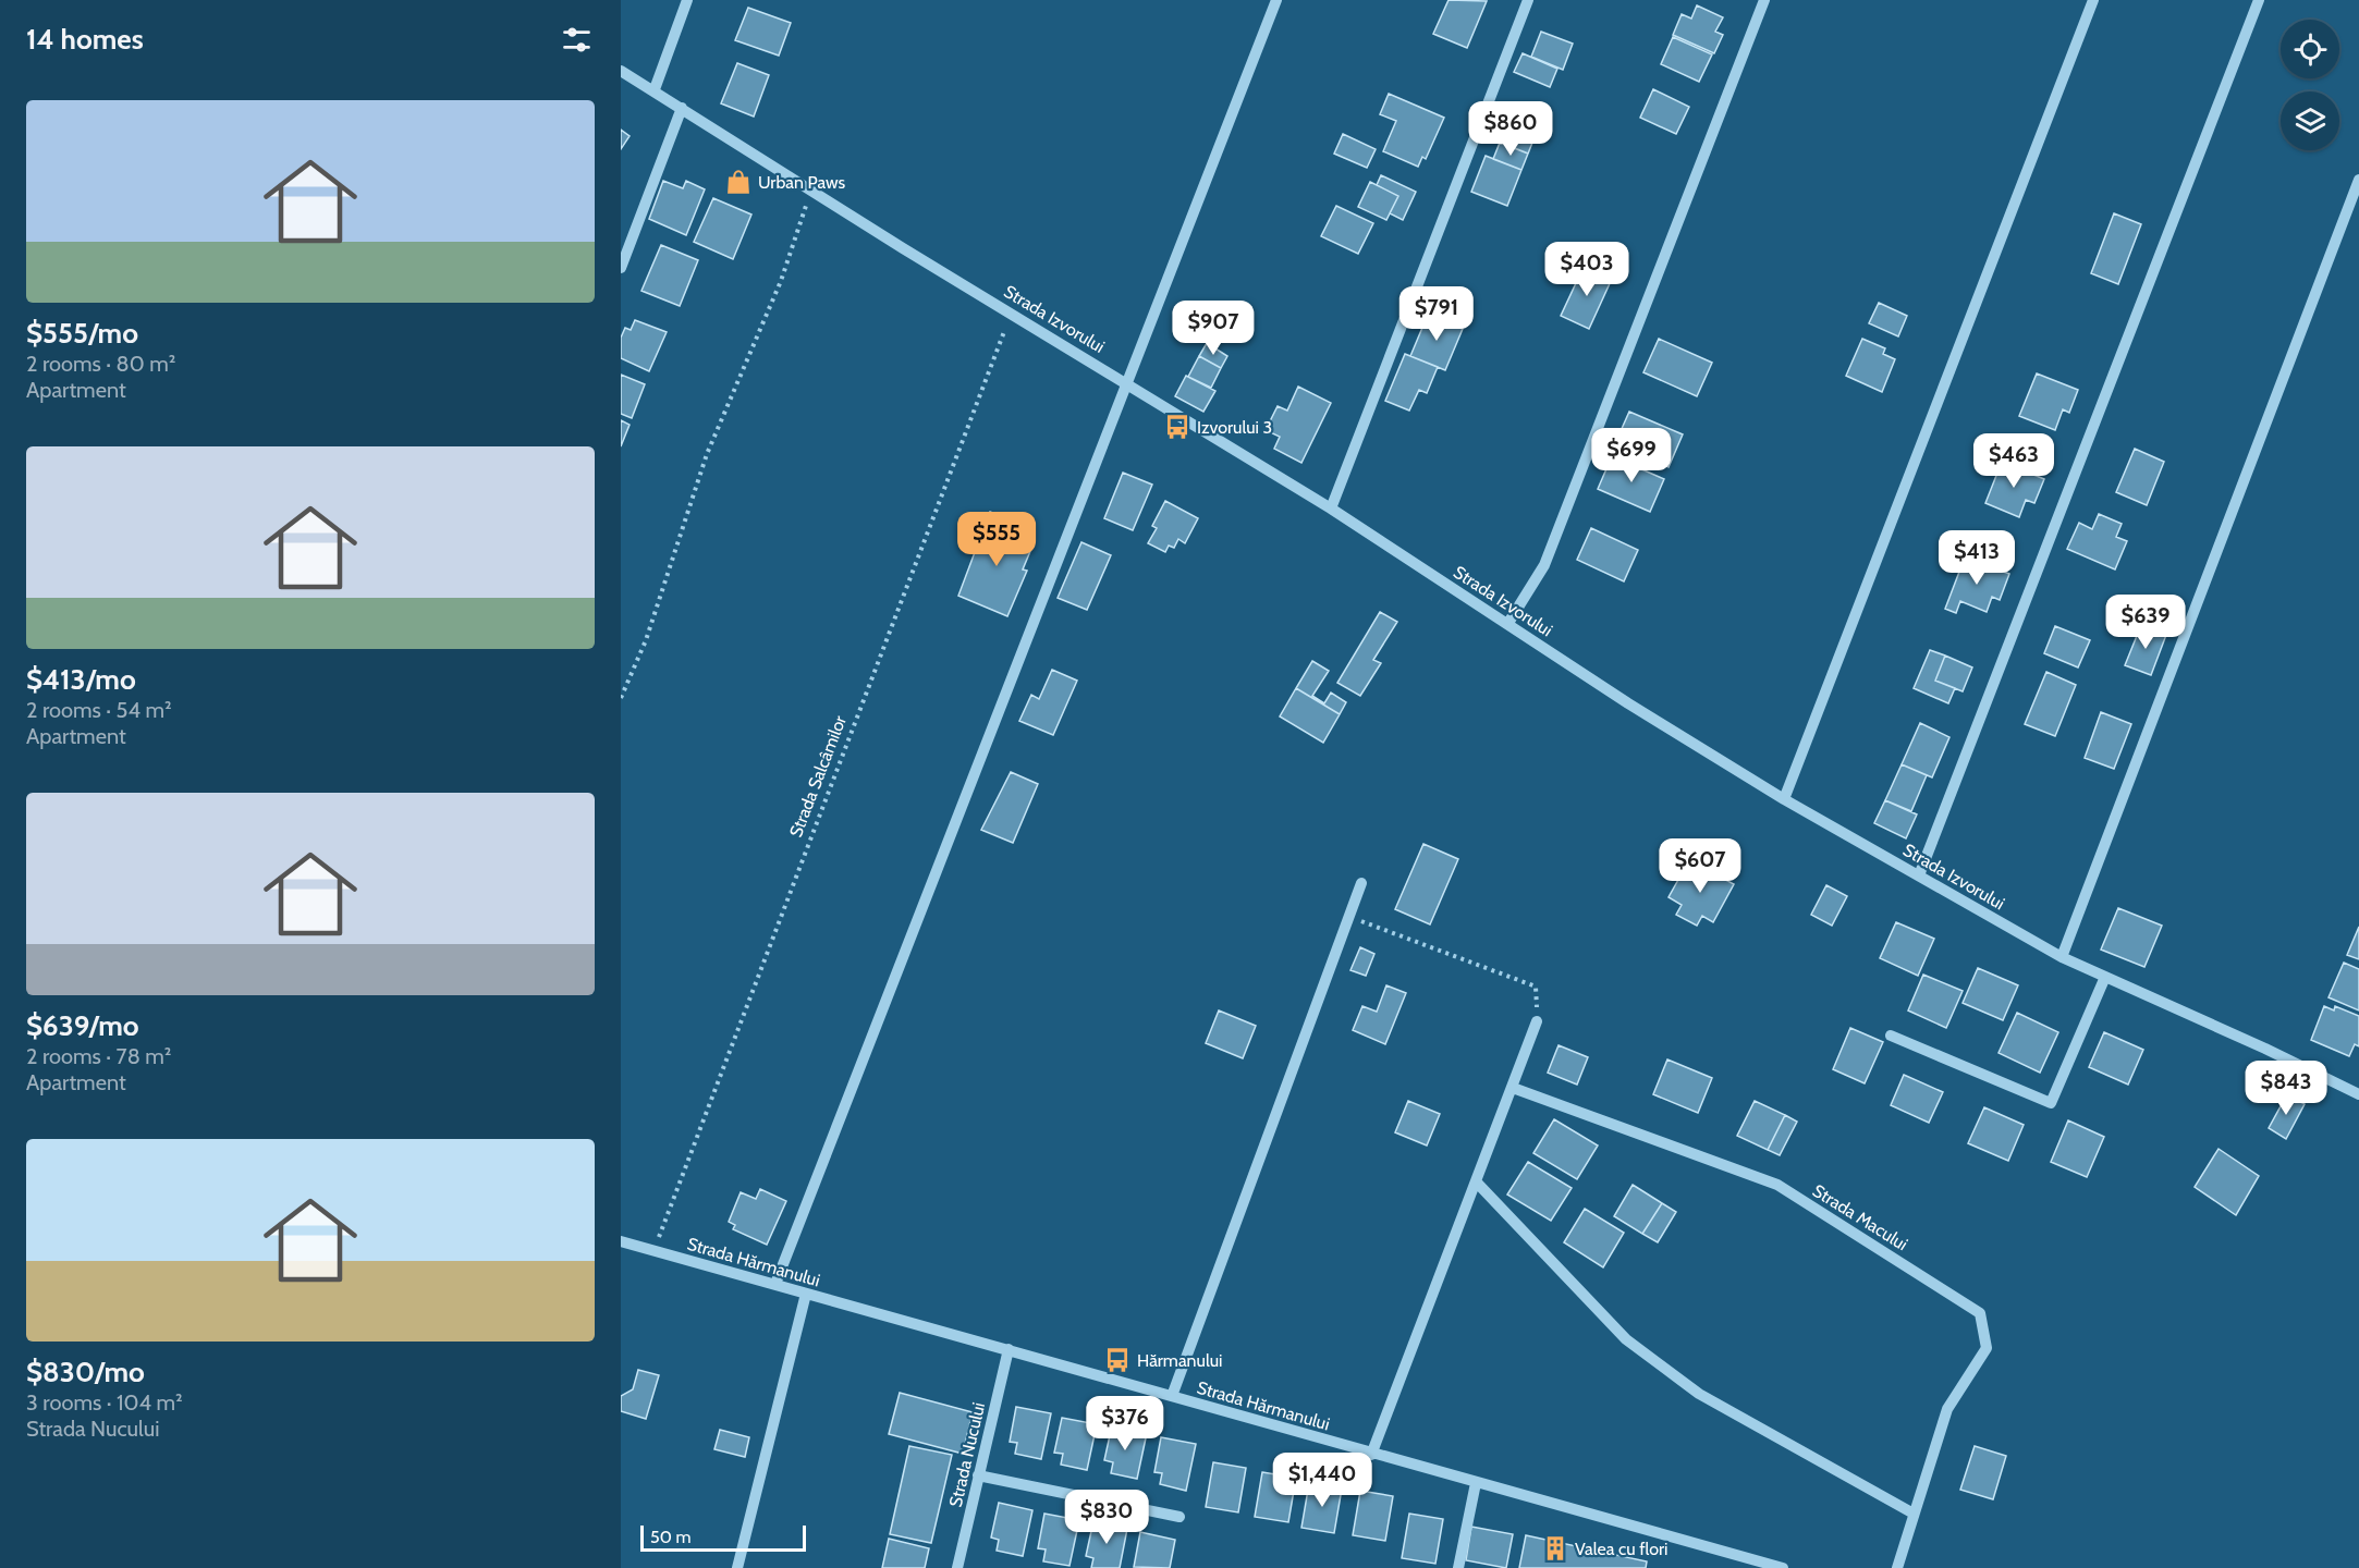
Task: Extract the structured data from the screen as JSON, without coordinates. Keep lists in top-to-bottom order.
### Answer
{
  "streets": {
    "street": [
      "Strada Izvorului",
      "Strada Macului",
      "Strada Hărmanului",
      "Strada Nucului"
    ],
    "path": ["Strada Salcâmilor"]
  },
  "crossings": [
    ["Strada Izvorului", "Strada Salcâmilor"],
    ["Strada Salcâmilor", "Strada Hărmanului"],
    ["Strada Hărmanului", "Strada Nucului"]
  ],
  "places": {
    "shop": ["Urban Paws"],
    "bus stop": ["Izvorului 3", "Hărmanului"],
    "building": ["Valea cu flori"]
  },
  "scale_bar": "50 m",
  "page": {
    "heading": "14 homes",
    "list": [
      {
        "name": "$555/mo",
        "note": "2 rooms · 80 m² · Apartment"
      },
      {
        "name": "$413/mo",
        "note": "2 rooms · 54 m² · Apartment"
      },
      {
        "name": "$639/mo",
        "note": "2 rooms · 78 m² · Apartment"
      },
      {
        "name": "$830/mo",
        "note": "3 rooms · 104 m² · Strada Nucului"
      }
    ],
    "price": [
      "$860",
      "$403",
      "$791",
      "$907",
      "$699",
      "$463",
      "$555",
      "$413",
      "$639",
      "$607",
      "$843",
      "$376",
      "$1,440",
      "$830"
    ],
    "scale": "50 m"
  }
}
